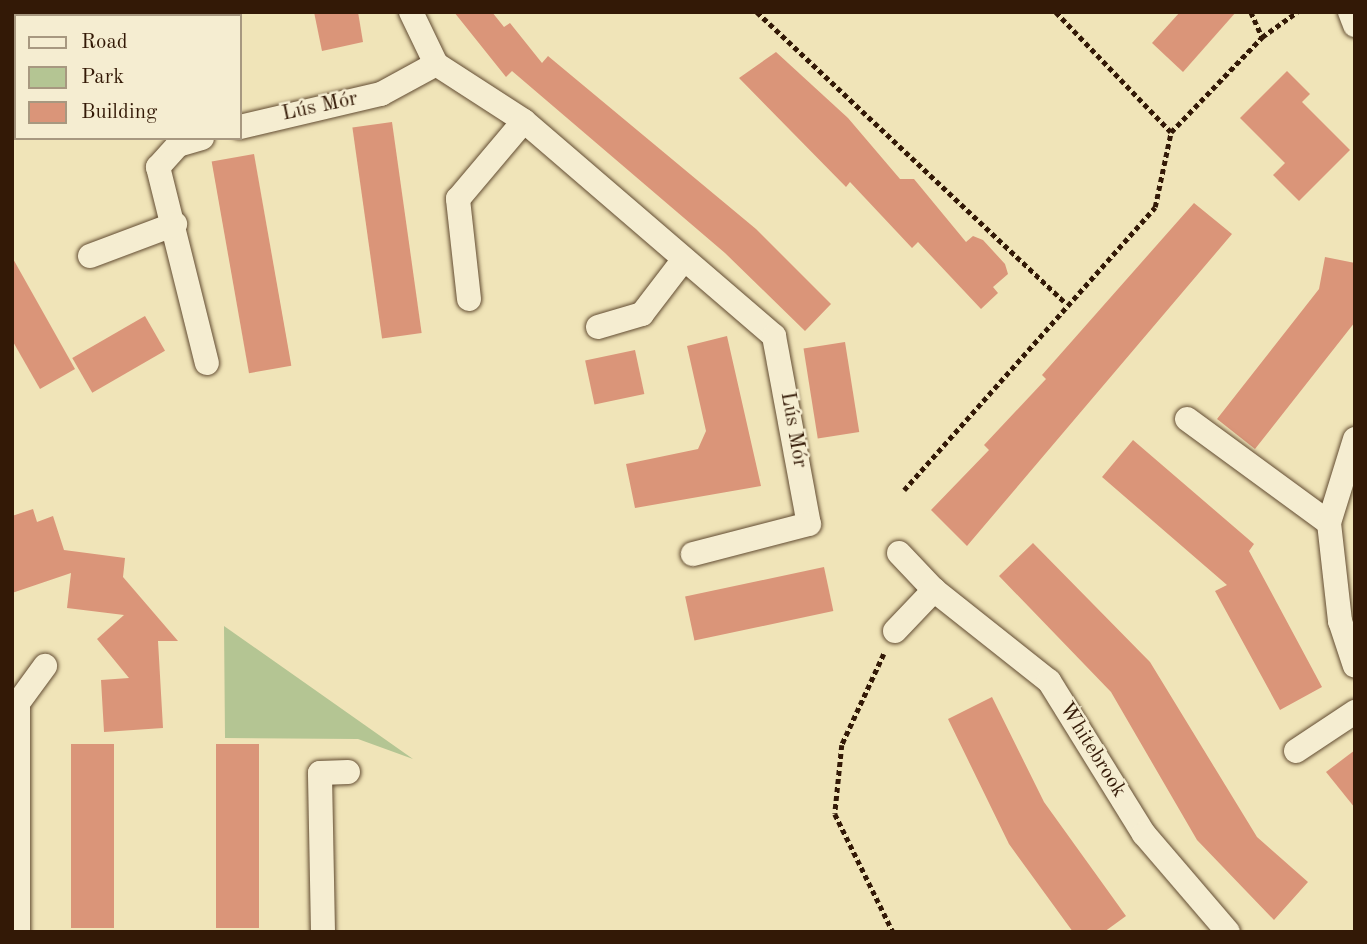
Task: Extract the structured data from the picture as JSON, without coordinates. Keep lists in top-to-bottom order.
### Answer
{
  "streets": {
    "street": ["Lús Mór", "Whitebrook"]
  },
  "legend": ["Road", "Park", "Building"]
}
